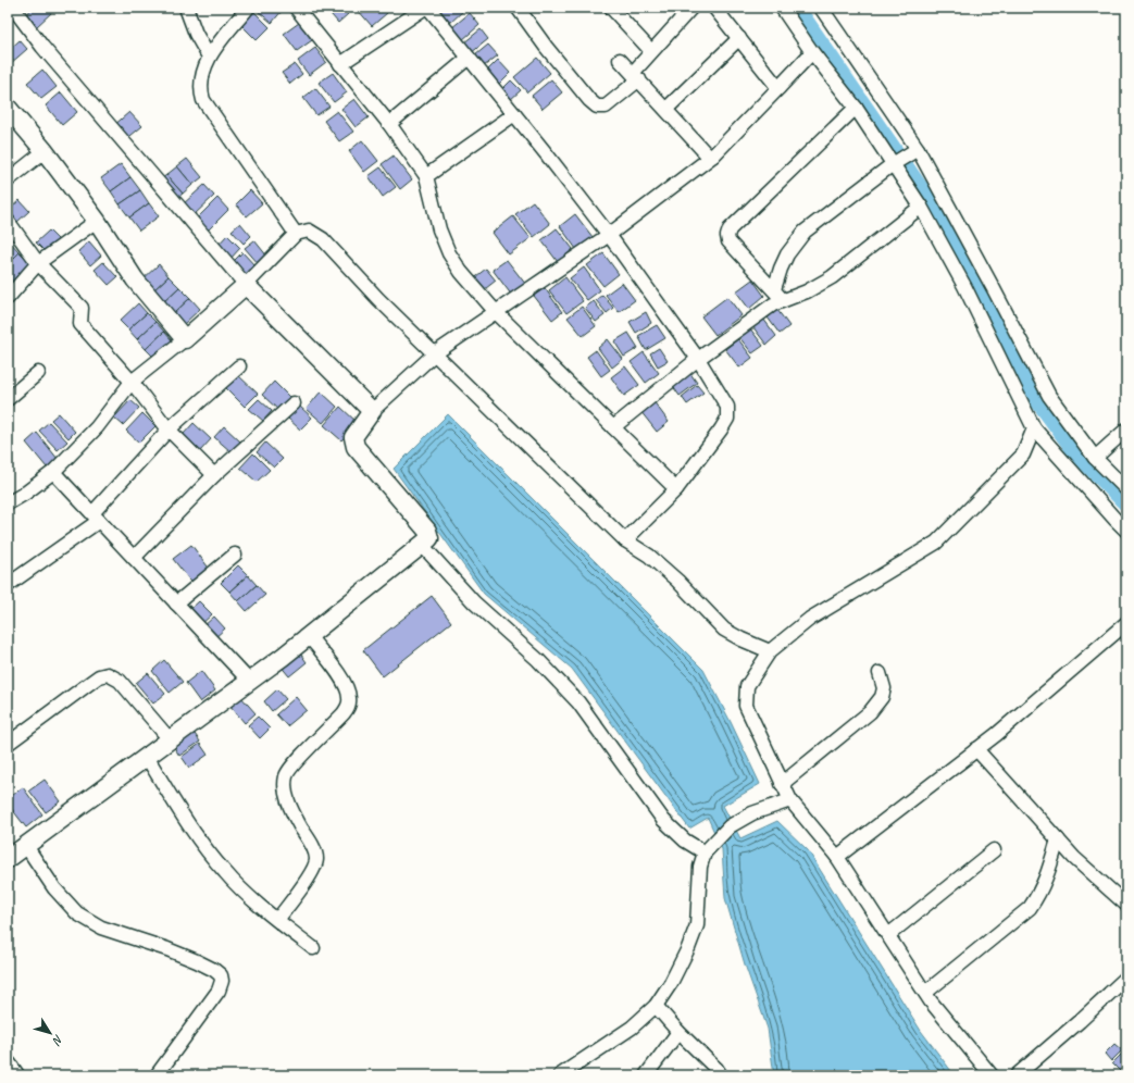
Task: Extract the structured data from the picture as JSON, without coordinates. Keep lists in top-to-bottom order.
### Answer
{
  "north": "bottom right"
}
